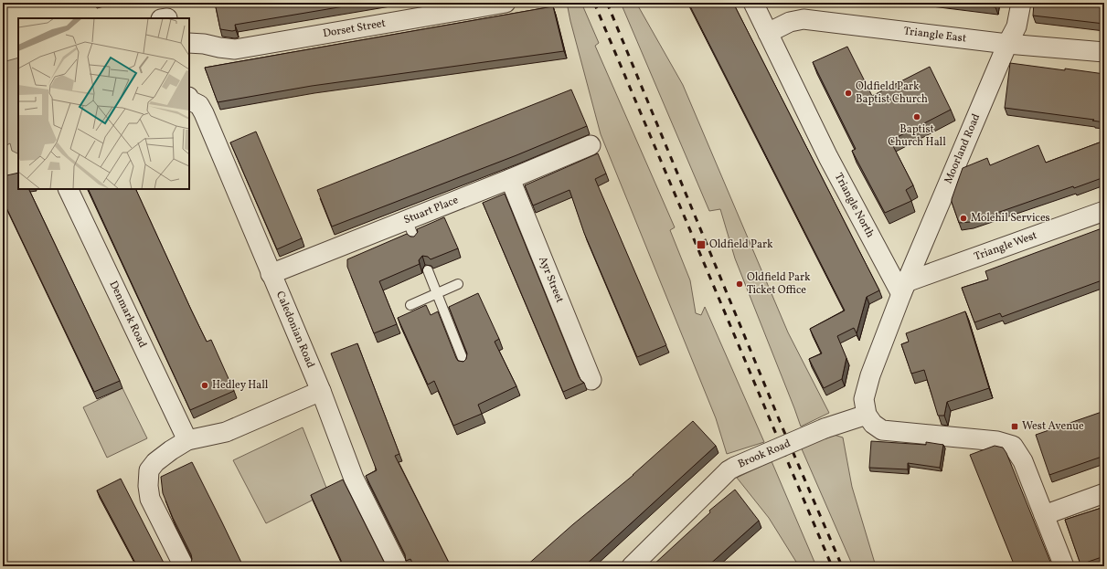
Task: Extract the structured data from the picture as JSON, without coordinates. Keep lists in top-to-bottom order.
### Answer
{
  "streets": {
    "street": [
      "Dorset Street",
      "Triangle East",
      "Moorland Road",
      "Triangle North",
      "Stuart Place",
      "Triangle West",
      "Ayr Street",
      "Denmark Road",
      "Caledonian Road",
      "Brook Road"
    ]
  },
  "crossings": [
    ["Triangle East", "Moorland Road"],
    ["Triangle East", "Triangle North"],
    ["Moorland Road", "Triangle North"],
    ["Moorland Road", "Triangle West"],
    ["Triangle North", "Triangle West"],
    ["Stuart Place", "Ayr Street"],
    ["Stuart Place", "Caledonian Road"]
  ],
  "places": {
    "other": [
      "Oldfield Park Baptist Church",
      "Baptist Church Hall",
      "Molehil Services",
      "Oldfield Park Ticket Office",
      "Hedley Hall"
    ],
    "transit": ["Oldfield Park", "West Avenue"]
  }
}
